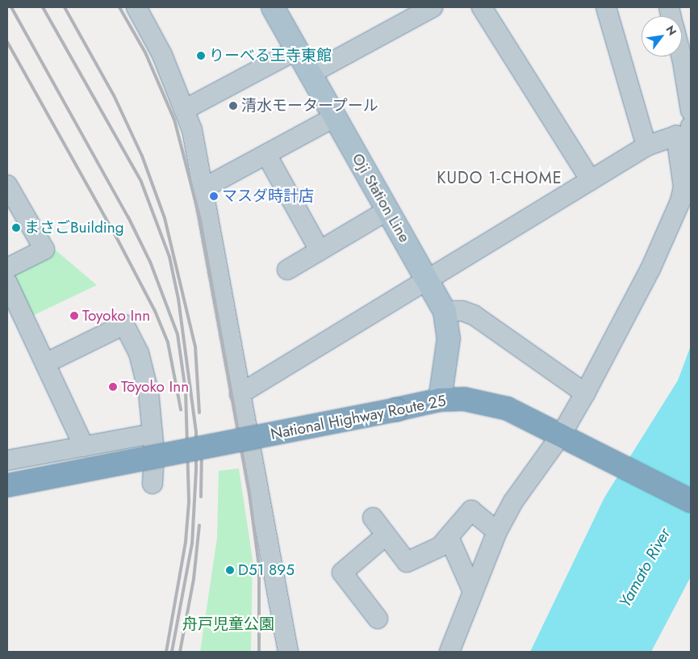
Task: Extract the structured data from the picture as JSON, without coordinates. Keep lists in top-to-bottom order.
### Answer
{
  "streets": {
    "highway": ["National Highway Route 25"],
    "main road": ["Oji Station Line"]
  },
  "crossings": [
    ["Oji Station Line", "National Highway Route 25"]
  ],
  "districts": ["KUDO 1-CHOME"],
  "water": ["Yamato River"],
  "parks": ["舟戸児童公園"],
  "places": [
    "りーべる王寺東館",
    "清水モータープール",
    "マスダ時計店",
    "まさごBuilding",
    "Toyoko Inn",
    "Tōyoko Inn",
    "D51 895"
  ],
  "north": "top right"
}
